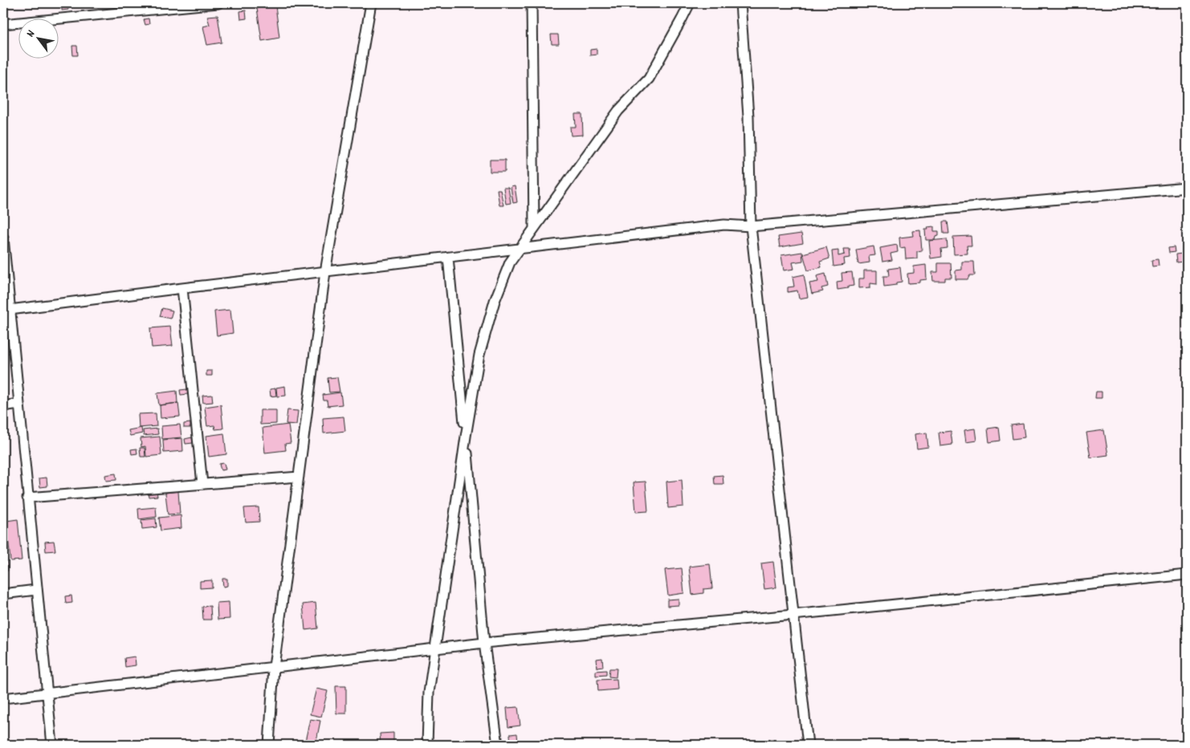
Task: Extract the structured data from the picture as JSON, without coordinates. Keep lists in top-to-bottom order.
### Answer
{
  "north": "top left"
}
